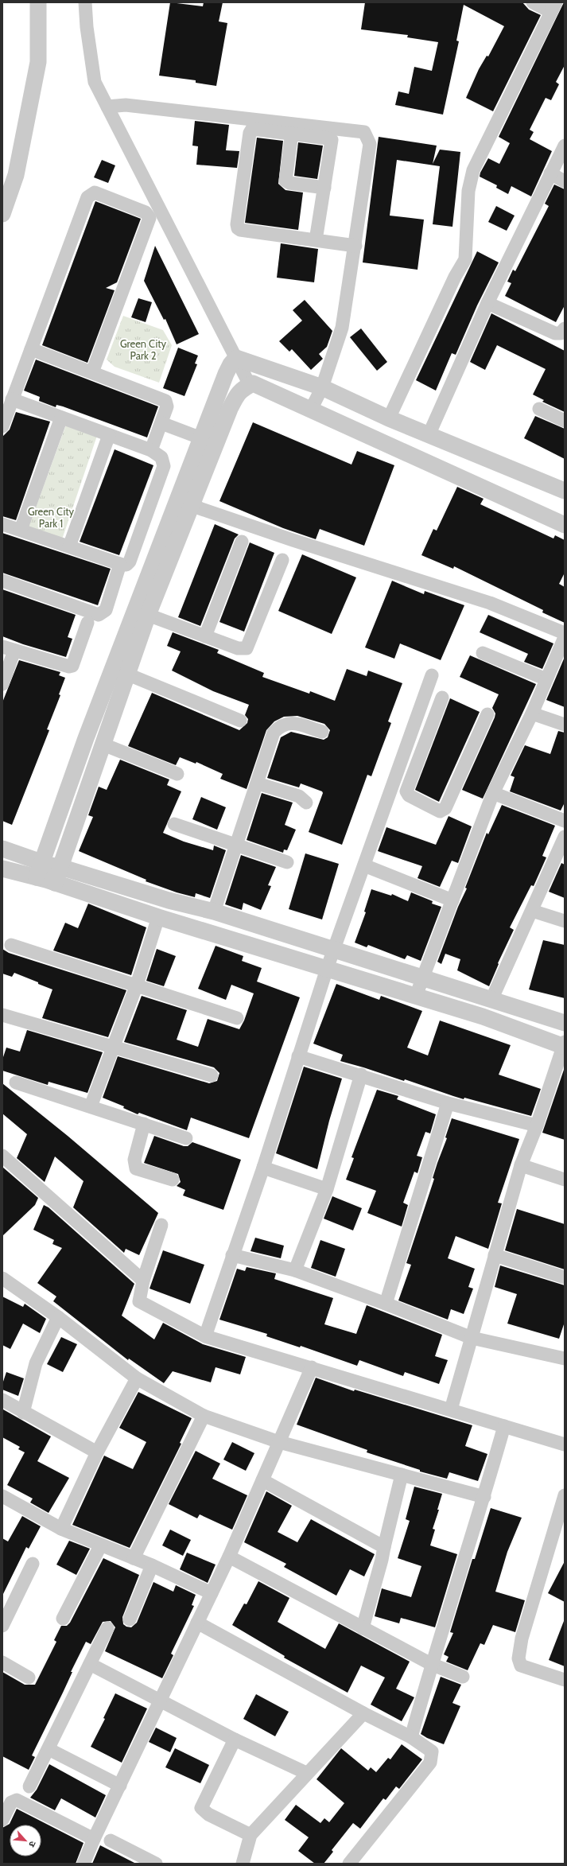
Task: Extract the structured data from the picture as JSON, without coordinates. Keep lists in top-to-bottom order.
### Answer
{
  "parks": ["Green City Park 2", "Green City Park 1"],
  "north": "bottom right"
}
